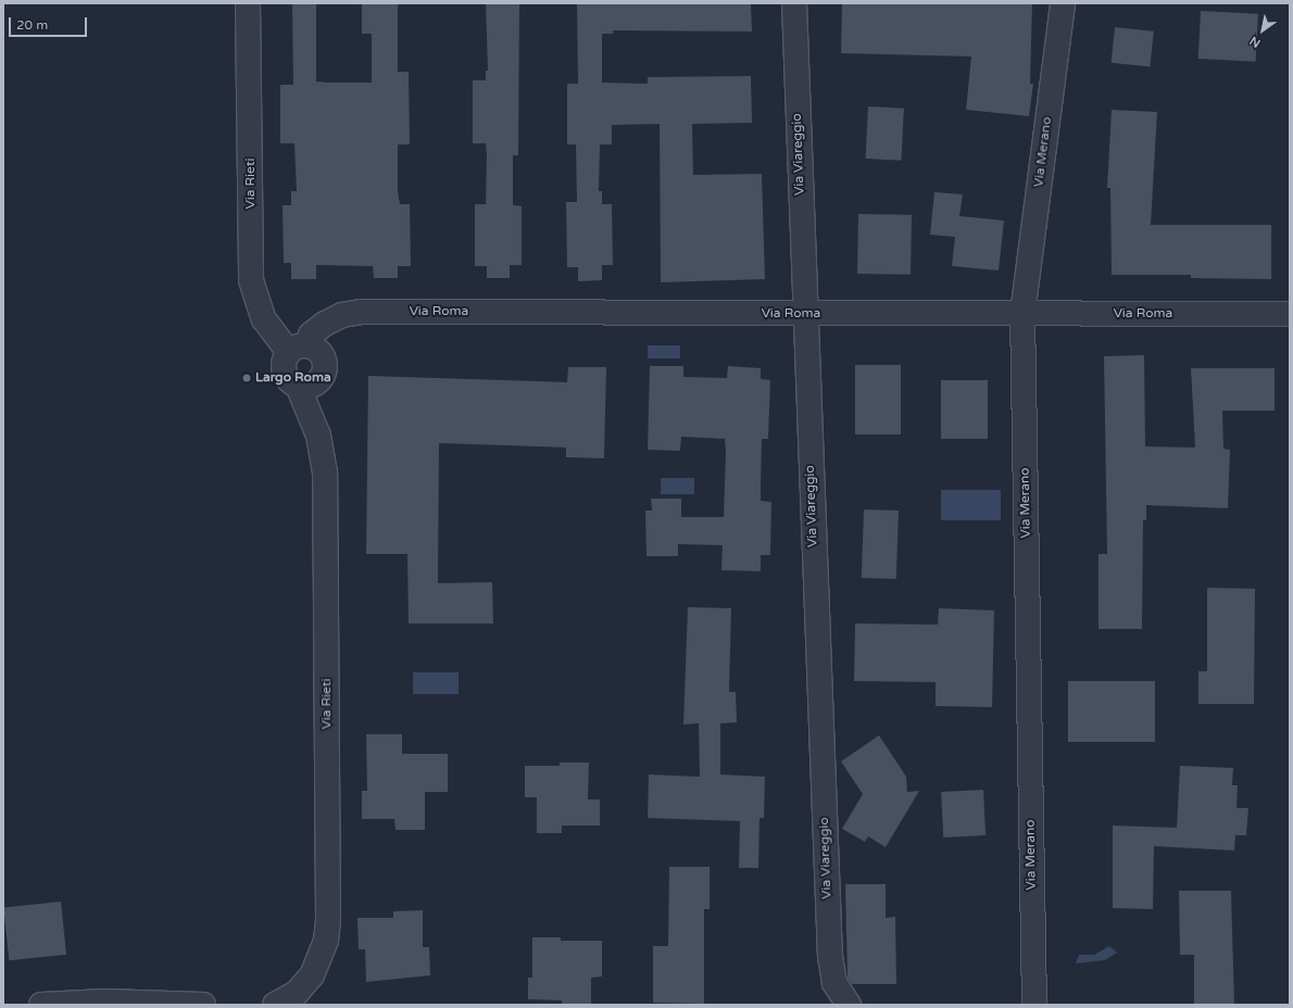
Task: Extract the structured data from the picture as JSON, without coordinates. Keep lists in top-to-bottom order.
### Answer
{
  "streets": {
    "street": [
      "Via Merano",
      "Via Viareggio",
      "Via Rieti",
      "Via Roma"
    ]
  },
  "crossings": [
    ["Via Merano", "Via Roma"],
    ["Via Viareggio", "Via Roma"],
    ["Via Rieti", "Via Roma"]
  ],
  "places": ["Largo Roma"],
  "scale_bar": "20 m",
  "north": "bottom left"
}
